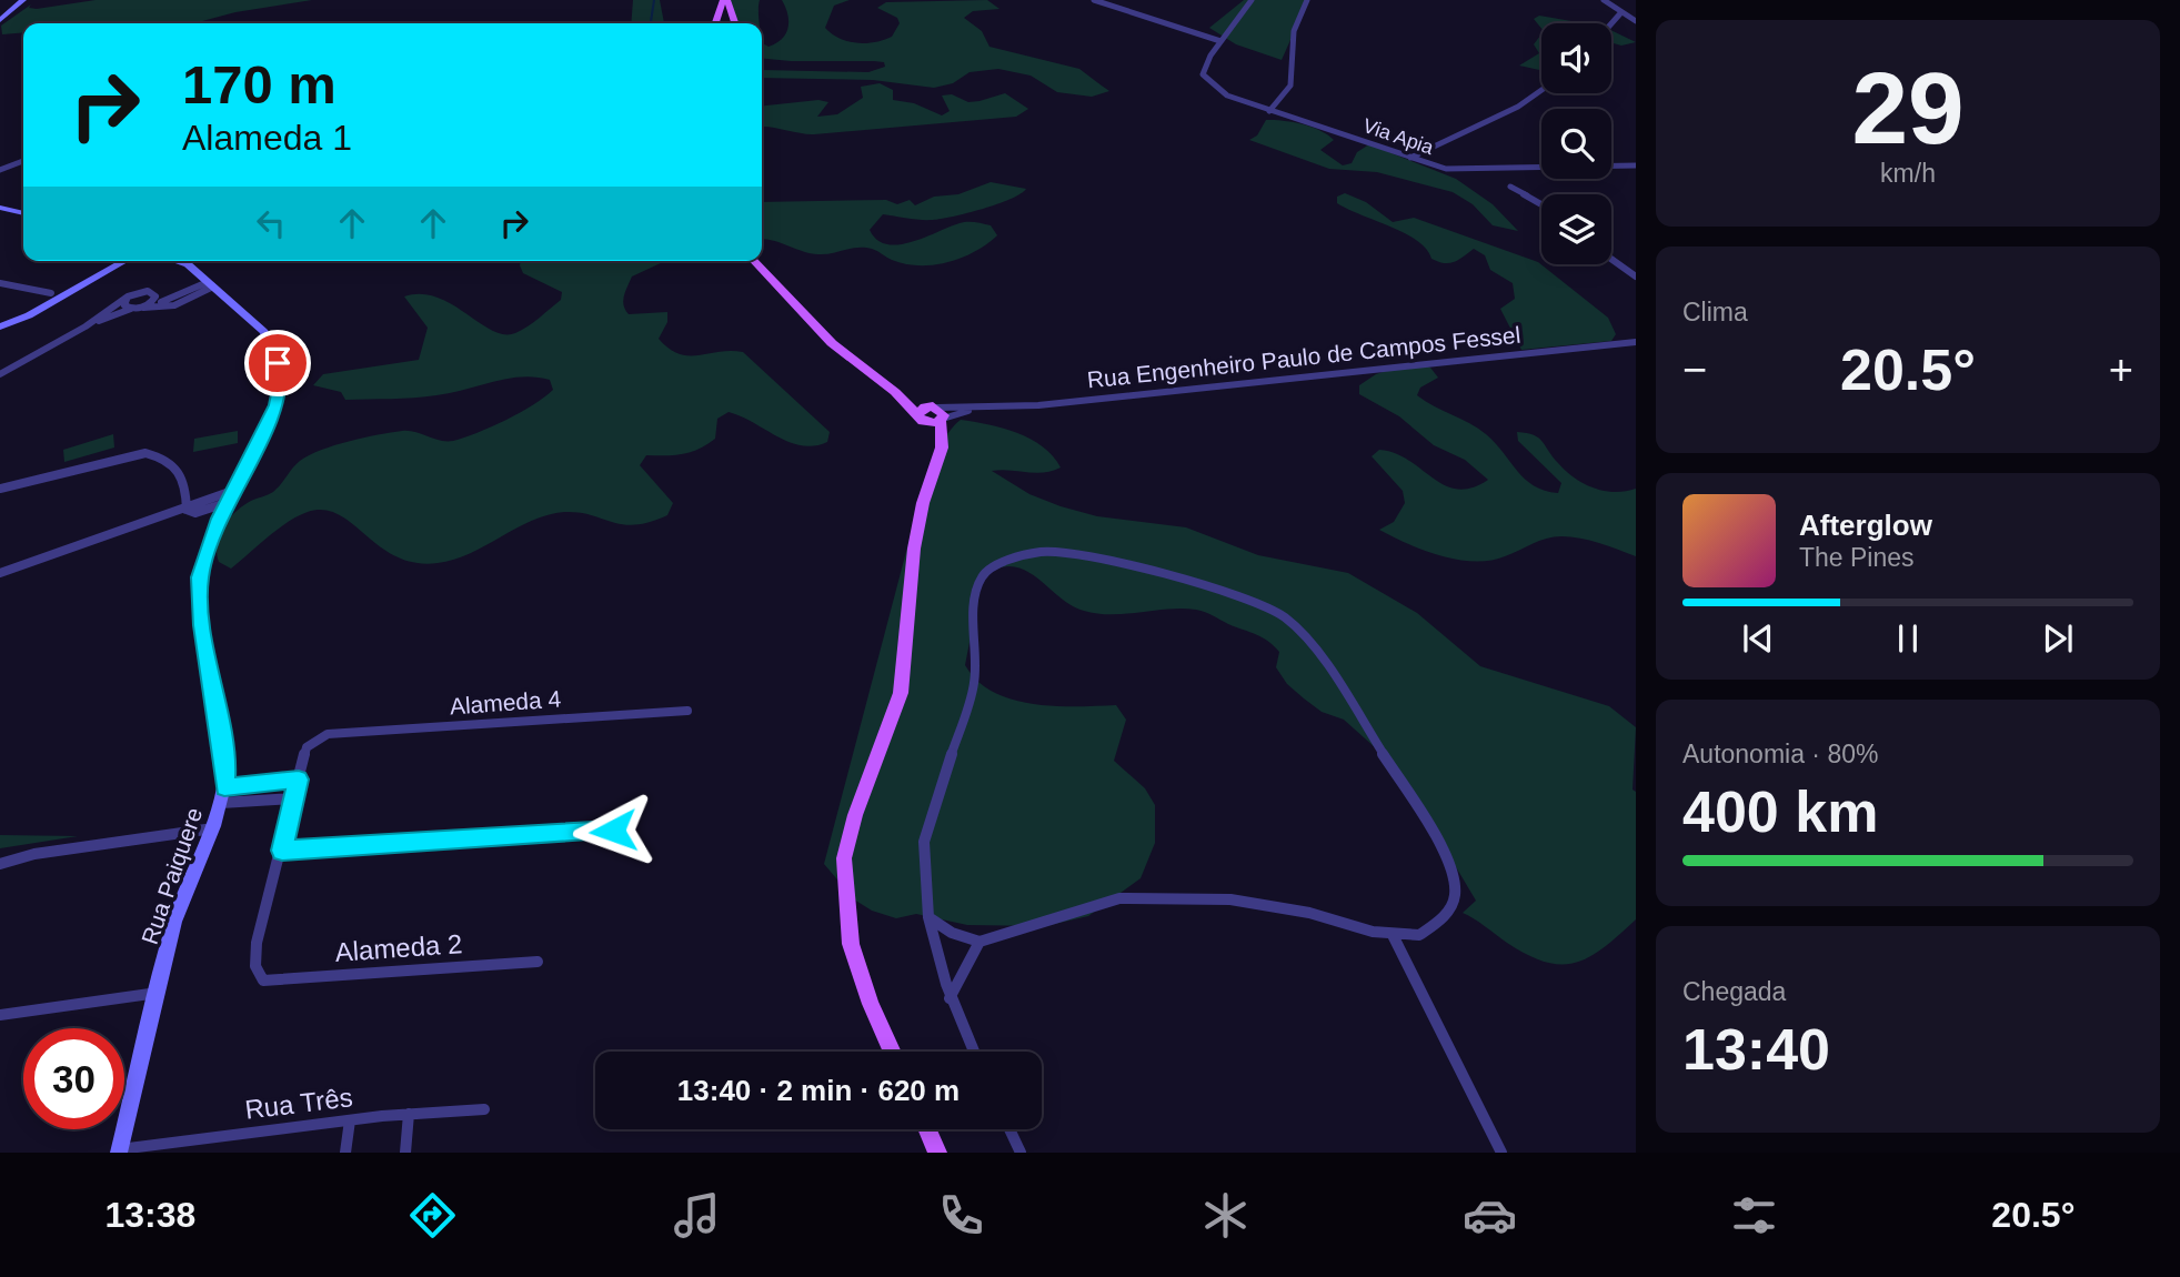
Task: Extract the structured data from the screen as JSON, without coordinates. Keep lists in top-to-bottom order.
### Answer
{
  "streets": {
    "street": [
      "Via Apia",
      "Rua Engenheiro Paulo de Campos Fessel",
      "Alameda 4",
      "Rua Paiquere",
      "Alameda 2",
      "Rua Três"
    ]
  },
  "crossings": [
    ["Rua Paiquere", "Rua Três"]
  ],
  "page": {
    "tile": [
      ["29", "km/h"],
      "Clima",
      ["Autonomia · 80%", "400 km"],
      ["Chegada", "13:40"]
    ],
    "turn": ["170 m", "Alameda 1"],
    "heat": ["−", "20.5°", "+"],
    "song": ["Afterglow", "The Pines"],
    "limit": "30",
    "trip": "13:40 · 2 min · 620 m",
    "tabs": ["13:38", "20.5°"]
  }
}
